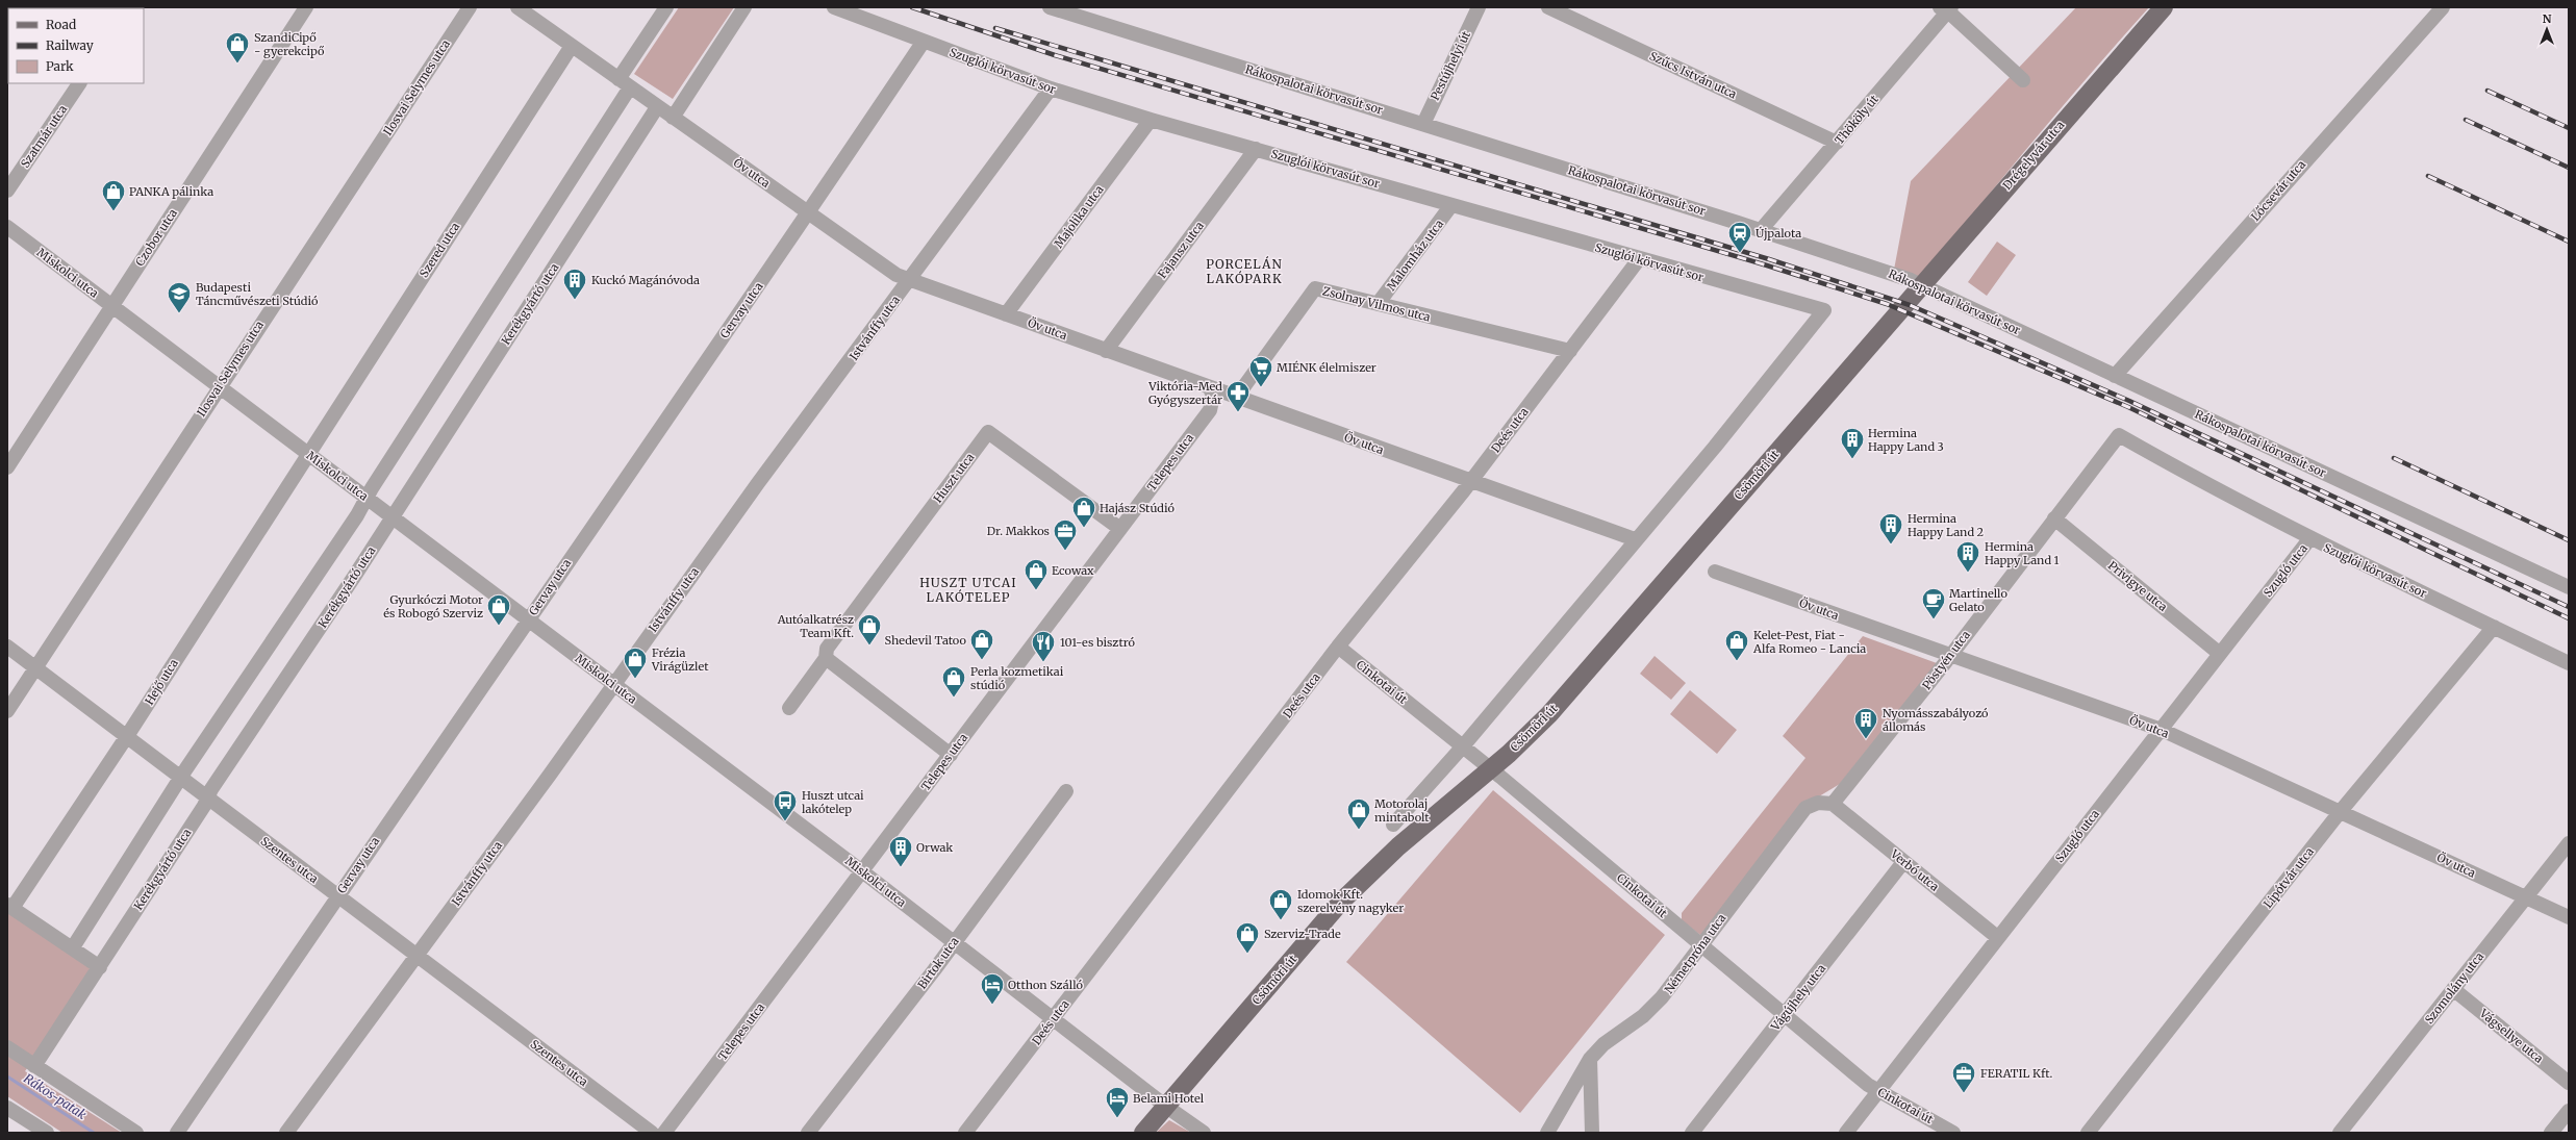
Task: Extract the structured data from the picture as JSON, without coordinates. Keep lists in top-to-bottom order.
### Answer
{
  "streets": {
    "main road": ["Drégelyvár utca", "Csömöri út"],
    "street": [
      "Pestújhelyi út",
      "Szuglói körvasút sor",
      "Szűcs István utca",
      "Ilosvai Selymes utca",
      "Rákospalotai körvasút sor",
      "Thököly út",
      "Szatmár utca",
      "Öv utca",
      "Lőcsevár utca",
      "Majolika utca",
      "Czobor utca",
      "Szered utca",
      "Fajansz utca",
      "Malomház utca",
      "Miskolci utca",
      "Kerékgyártó utca",
      "Zsolnay Vilmos utca",
      "Gervay utca",
      "Istvánffy utca",
      "Deés utca",
      "Telepes utca",
      "Huszt utca",
      "Szugló utca",
      "Privigye utca",
      "Pöstyén utca",
      "Hejő utca",
      "Cinkotai út",
      "Szentes utca",
      "Verbó utca",
      "Lipótvár utca",
      "Németpróna utca",
      "Birtok utca",
      "Szomolány utca",
      "Vágújhely utca",
      "Vágsellye utca"
    ]
  },
  "crossings": [
    ["Pestújhelyi út", "Rákospalotai körvasút sor"],
    ["Szuglói körvasút sor", "Öv utca"],
    ["Szuglói körvasút sor", "Majolika utca"],
    ["Szuglói körvasút sor", "Fajansz utca"],
    ["Szuglói körvasút sor", "Malomház utca"],
    ["Szuglói körvasút sor", "Gervay utca"],
    ["Szuglói körvasút sor", "Istvánffy utca"],
    ["Szuglói körvasút sor", "Deés utca"],
    ["Szuglói körvasút sor", "Szugló utca"],
    ["Szuglói körvasút sor", "Pöstyén utca"],
    ["Szuglói körvasút sor", "Lipótvár utca"],
    ["Szűcs István utca", "Thököly út"],
    ["Ilosvai Selymes utca", "Miskolci utca"],
    ["Ilosvai Selymes utca", "Szentes utca"],
    ["Rákospalotai körvasút sor", "Thököly út"],
    ["Rákospalotai körvasút sor", "Lőcsevár utca"],
    ["Drégelyvár utca", "Csömöri út"],
    ["Öv utca", "Majolika utca"],
    ["Öv utca", "Szered utca"],
    ["Öv utca", "Fajansz utca"],
    ["Öv utca", "Kerékgyártó utca"],
    ["Öv utca", "Zsolnay Vilmos utca"],
    ["Öv utca", "Gervay utca"],
    ["Öv utca", "Istvánffy utca"],
    ["Öv utca", "Deés utca"],
    ["Öv utca", "Telepes utca"],
    ["Öv utca", "Szugló utca"],
    ["Öv utca", "Pöstyén utca"],
    ["Öv utca", "Lipótvár utca"],
    ["Öv utca", "Szomolány utca"],
    ["Czobor utca", "Miskolci utca"],
    ["Szered utca", "Miskolci utca"],
    ["Szered utca", "Hejő utca"],
    ["Malomház utca", "Zsolnay Vilmos utca"],
    ["Miskolci utca", "Kerékgyártó utca"],
    ["Miskolci utca", "Gervay utca"],
    ["Miskolci utca", "Istvánffy utca"],
    ["Miskolci utca", "Deés utca"],
    ["Miskolci utca", "Telepes utca"],
    ["Miskolci utca", "Csömöri út"],
    ["Miskolci utca", "Hejő utca"],
    ["Miskolci utca", "Birtok utca"],
    ["Kerékgyártó utca", "Szentes utca"],
    ["Zsolnay Vilmos utca", "Deés utca"],
    ["Gervay utca", "Szentes utca"],
    ["Istvánffy utca", "Szentes utca"],
    ["Deés utca", "Cinkotai út"],
    ["Telepes utca", "Huszt utca"],
    ["Csömöri út", "Cinkotai út"],
    ["Szugló utca", "Privigye utca"],
    ["Szugló utca", "Cinkotai út"],
    ["Szugló utca", "Verbó utca"],
    ["Privigye utca", "Pöstyén utca"],
    ["Pöstyén utca", "Verbó utca"],
    ["Pöstyén utca", "Németpróna utca"],
    ["Hejő utca", "Szentes utca"],
    ["Cinkotai út", "Németpróna utca"],
    ["Cinkotai út", "Vágújhely utca"],
    ["Verbó utca", "Németpróna utca"],
    ["Verbó utca", "Vágújhely utca"],
    ["Szomolány utca", "Vágsellye utca"]
  ],
  "districts": ["PORCELÁN LAKÓPARK", "HUSZT UTCAI LAKÓTELEP"],
  "water": ["Rákos-patak"],
  "places": {
    "shop": [
      "SzandiCipő - gyerekcipő",
      "PANKA pálinka",
      "Hajász Stúdió",
      "Ecowax",
      "Gyurkóczi Motor és Robogó Szerviz",
      "Autóalkatrész Team Kft.",
      "Shedevil Tatoo",
      "Kelet-Pest, Fiat - Alfa Romeo - Lancia",
      "Frézia Virágüzlet",
      "Perla kozmetikai stúdió",
      "Motorolaj mintabolt",
      "Idomok Kft. szerelvény nagyker",
      "Szerviz-Trade"
    ],
    "station": ["Újpalota"],
    "building": [
      "Kuckó Magánóvoda",
      "Hermina Happy Land 3",
      "Hermina Happy Land 2",
      "Hermina Happy Land 1",
      "Nyomásszabályozó állomás",
      "Orwak"
    ],
    "school or university": ["Budapesti Táncművészeti Stúdió"],
    "supermarket": ["MIÉNK élelmiszer"],
    "pharmacy": ["Viktória-Med Gyógyszertár"],
    "office": ["Dr. Makkos", "FERATIL Kft."],
    "cafe": ["Martinello Gelato"],
    "restaurant": ["101-es bisztró"],
    "bus stop": ["Huszt utcai lakótelep"],
    "hotel": ["Otthon Szálló", "Belami Hotel"]
  },
  "legend": ["Road", "Railway", "Park"],
  "north": "top"
}
